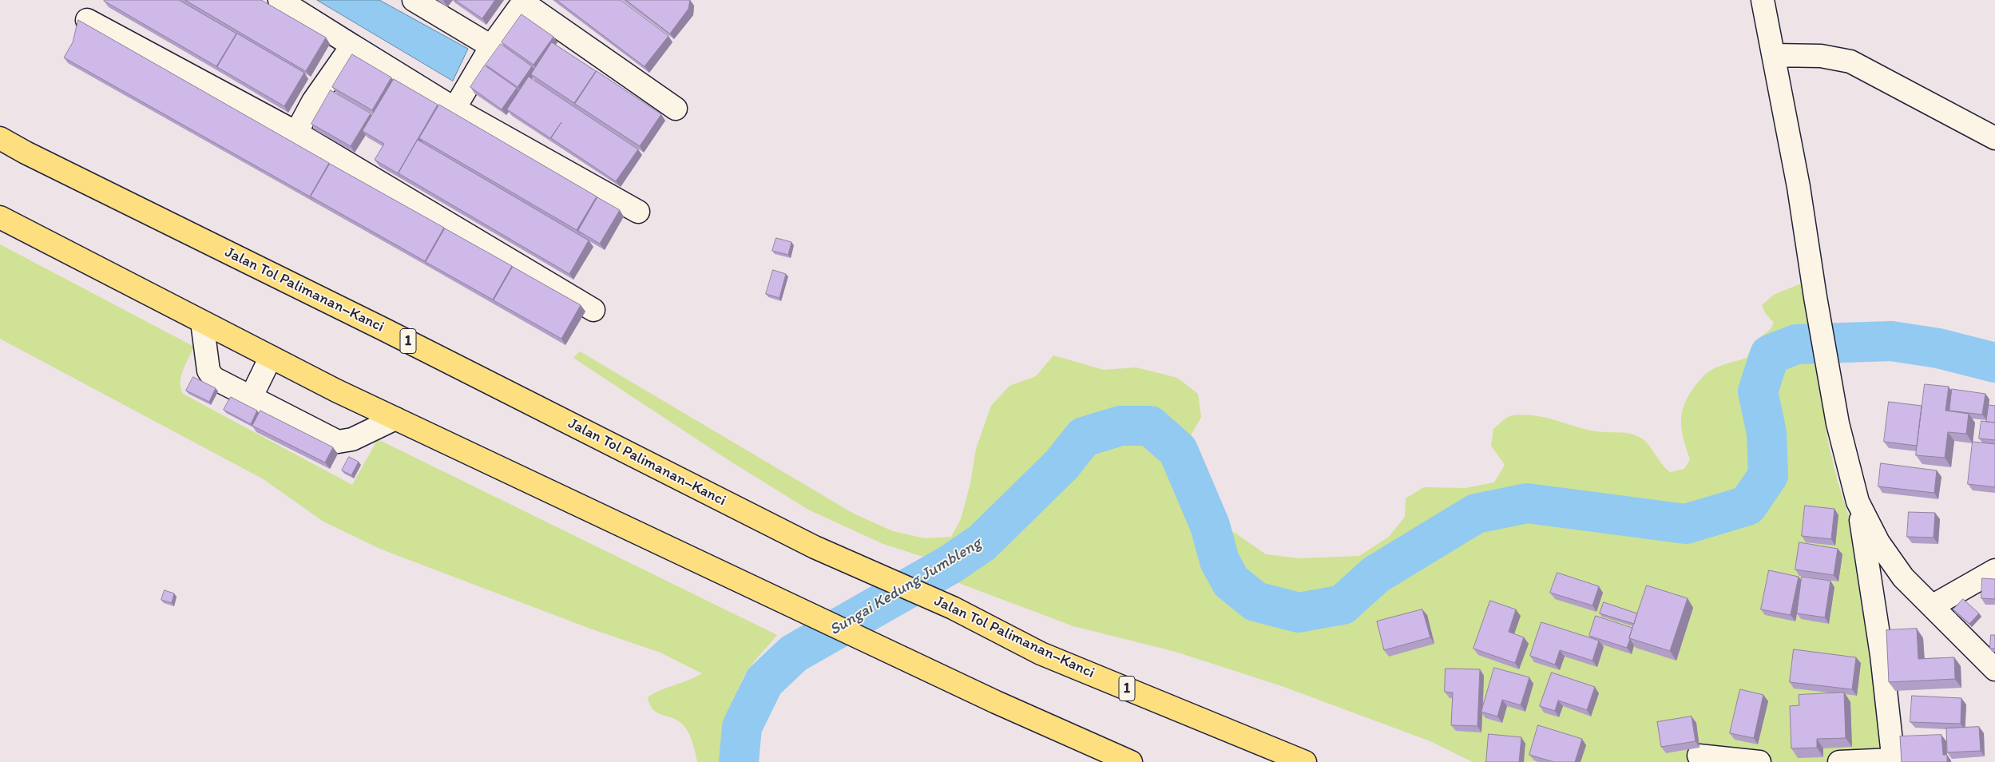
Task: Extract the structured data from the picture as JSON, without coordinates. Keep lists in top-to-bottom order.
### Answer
{
  "streets": {
    "highway": ["Jalan Tol Palimanan–Kanci", "1"]
  },
  "water": ["Sungai Kedung Jumbleng"]
}
